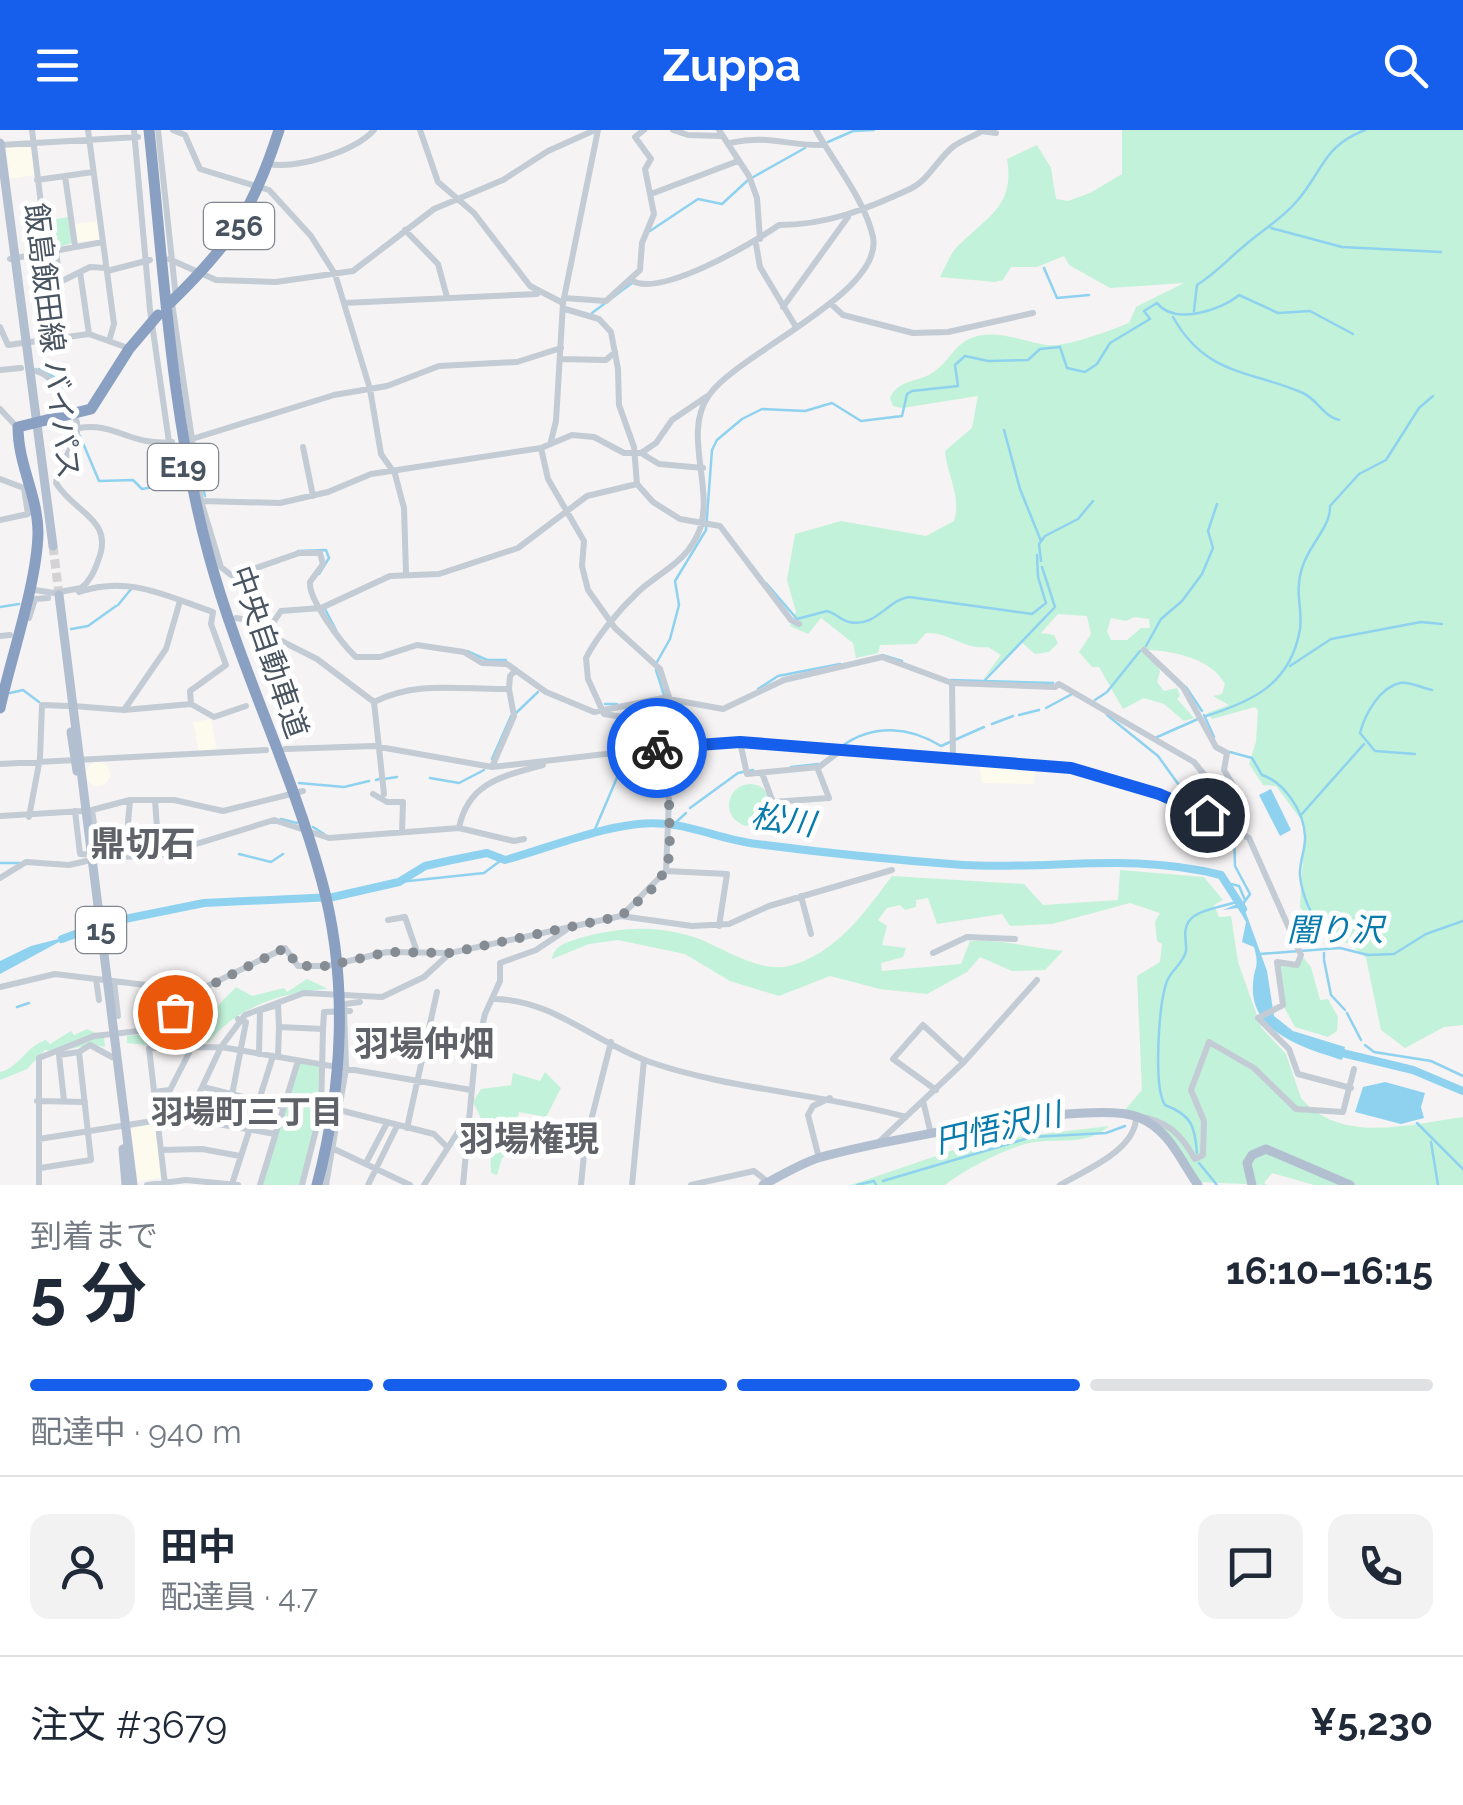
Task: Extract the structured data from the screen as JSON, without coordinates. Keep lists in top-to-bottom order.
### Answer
{
  "streets": {
    "highway": ["256", "E19", "中央自動車道"],
    "main road": ["飯島飯田線 バイパス", "15"]
  },
  "districts": [
    "鼎切石",
    "羽場仲畑",
    "羽場町三丁目",
    "羽場権現"
  ],
  "water": ["松川", "闇り沢", "円悟沢川"],
  "page": {
    "header": "Zuppa",
    "heading": ["5 分", "到着まで", "16:10–16:15"],
    "panel": [
      "田中",
      "配達員 · 4.7",
      "注文 #3679",
      "¥5,230"
    ],
    "bar": "配達中 · 940 m"
  }
}
